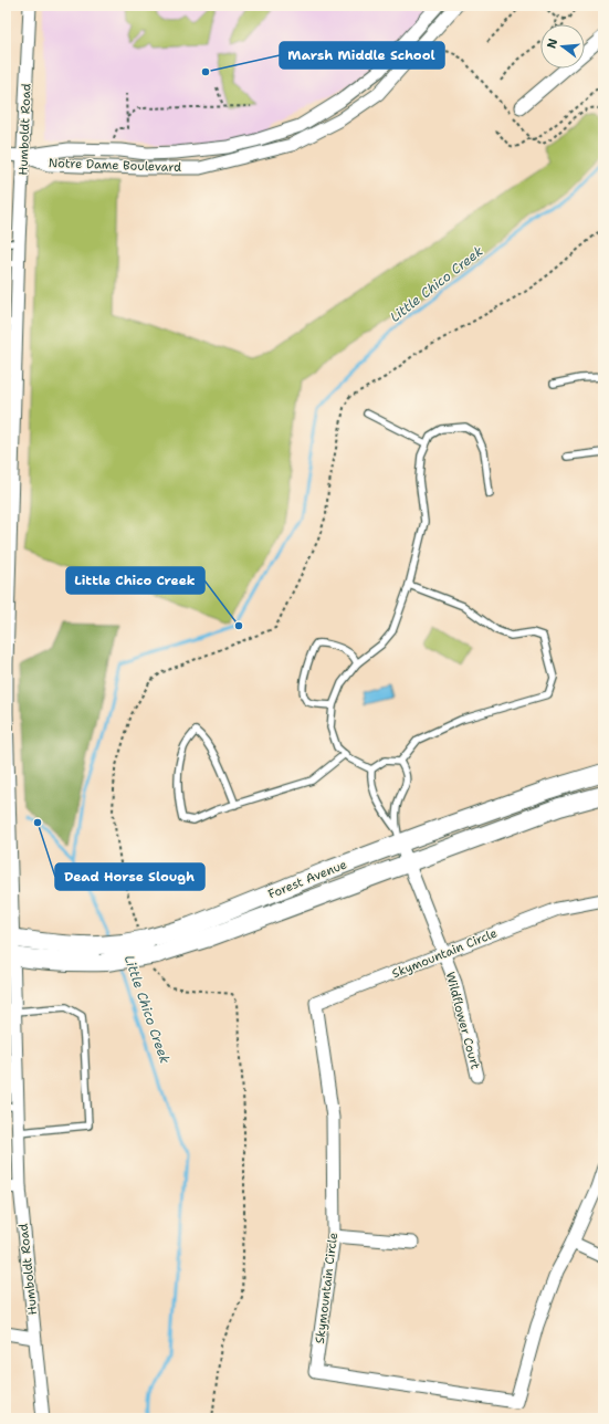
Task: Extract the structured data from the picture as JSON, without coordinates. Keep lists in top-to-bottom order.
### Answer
{
  "streets": {
    "street": [
      "Humboldt Road",
      "Notre Dame Boulevard",
      "Forest Avenue",
      "Skymountain Circle",
      "Wildflower Court"
    ]
  },
  "crossings": [
    ["Humboldt Road", "Notre Dame Boulevard"],
    ["Humboldt Road", "Forest Avenue"],
    ["Forest Avenue", "Wildflower Court"],
    ["Skymountain Circle", "Wildflower Court"]
  ],
  "water": ["Little Chico Creek"],
  "places": ["Marsh Middle School", "Little Chico Creek", "Dead Horse Slough"],
  "north": "left"
}
